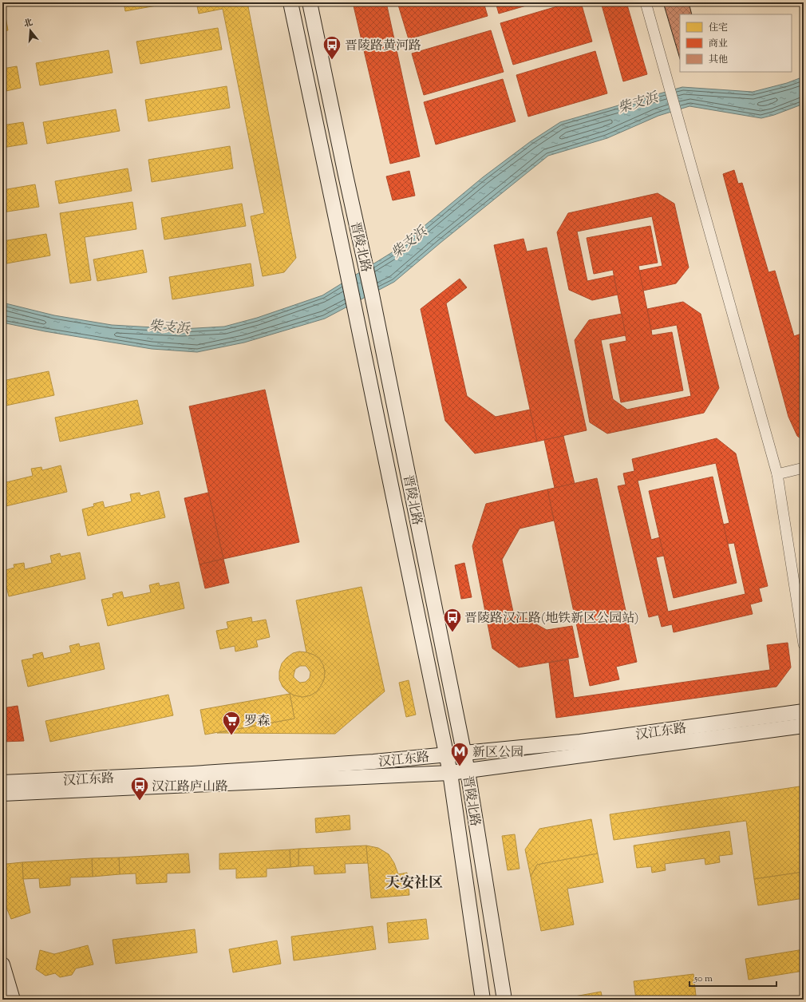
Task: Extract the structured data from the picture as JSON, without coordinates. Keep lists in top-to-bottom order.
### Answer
{
  "streets": {
    "main road": ["晋陵北路", "汉江东路"]
  },
  "crossings": [
    ["晋陵北路", "汉江东路"]
  ],
  "districts": ["天安社区"],
  "water": ["柴支浜"],
  "places": {
    "bus stop": ["晋陵路黄河路", "晋陵路汉江路(地铁新区公园站)", "汉江路庐山路"],
    "supermarket": ["罗森"],
    "metro station": ["新区公园"]
  },
  "legend": ["住宅", "商业", "其他"],
  "scale_bar": "50 m",
  "north": "top"
}
